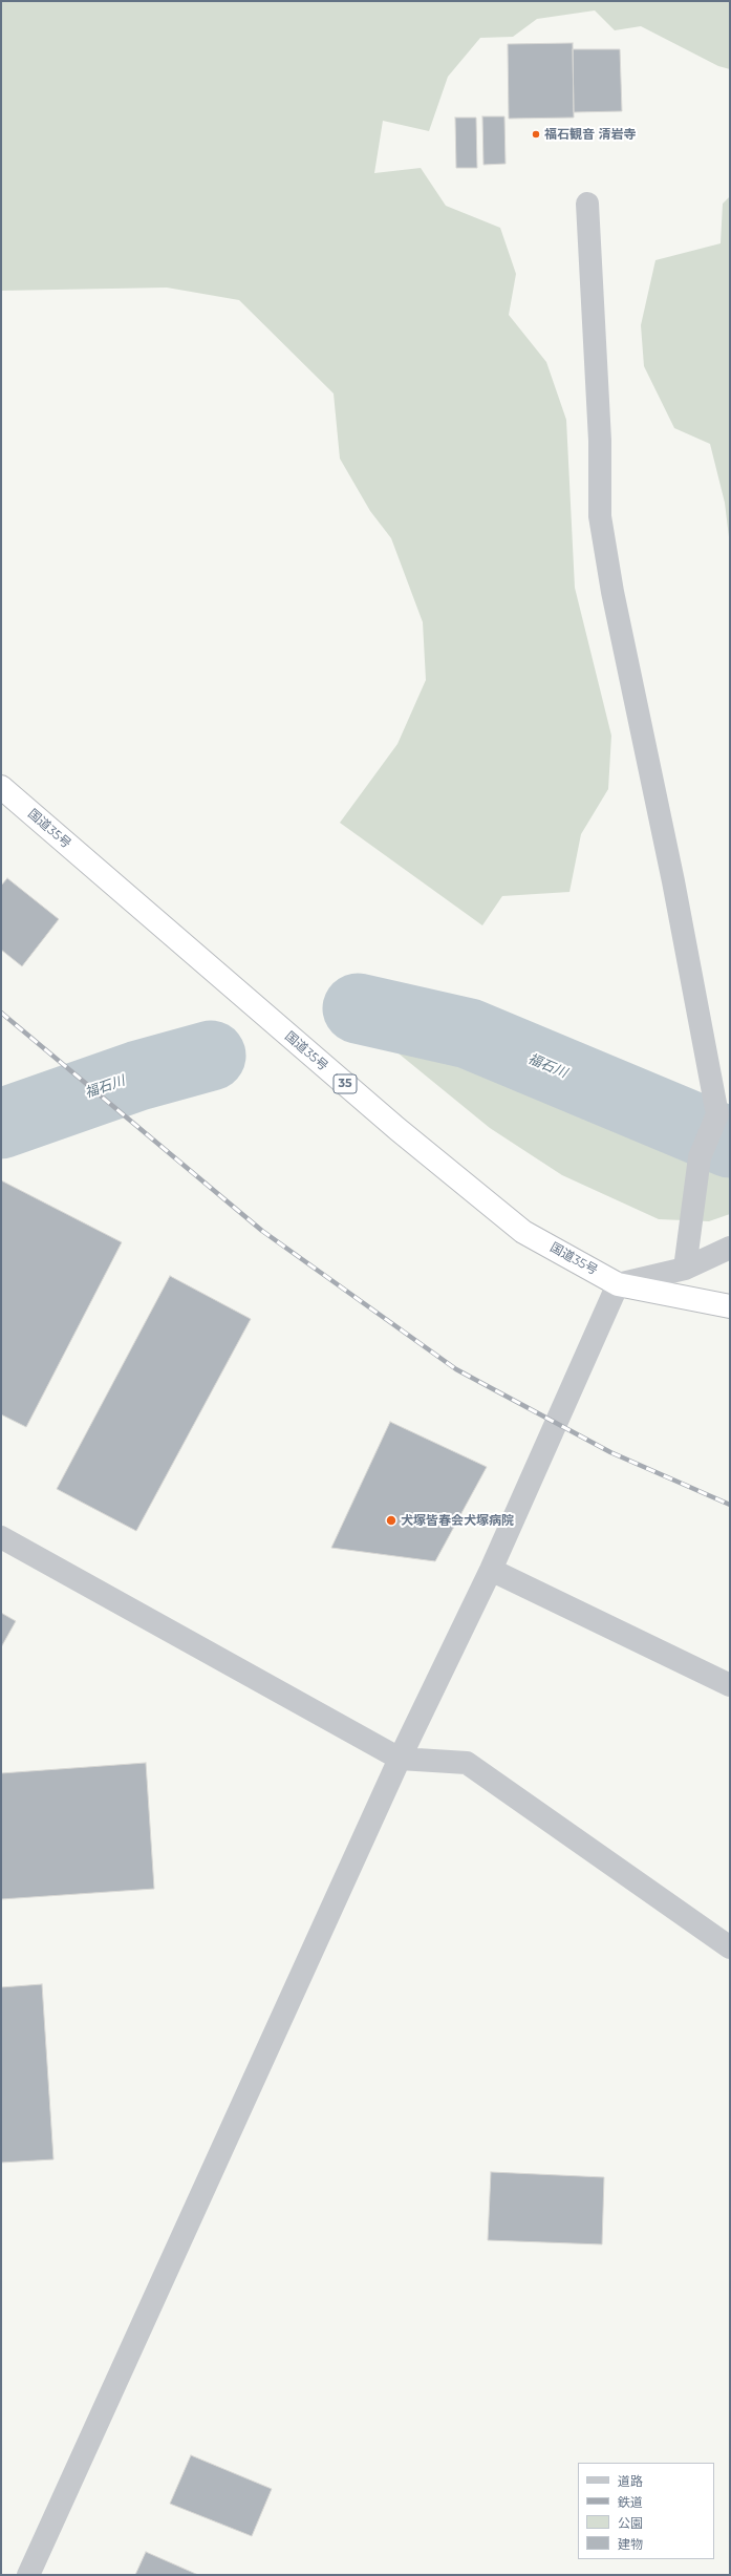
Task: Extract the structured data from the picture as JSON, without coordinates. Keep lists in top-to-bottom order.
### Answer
{
  "streets": {
    "highway": ["国道35号", "35"]
  },
  "water": ["福石川"],
  "places": ["福石観音 清岩寺", "犬塚皆春会犬塚病院"],
  "legend": [
    "道路",
    "鉄道",
    "公園",
    "建物"
  ]
}
